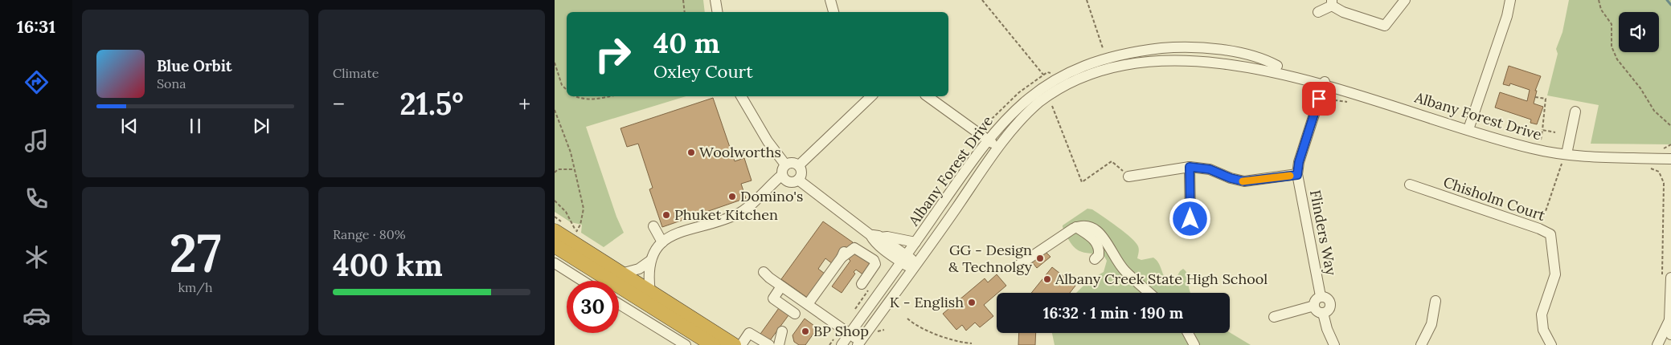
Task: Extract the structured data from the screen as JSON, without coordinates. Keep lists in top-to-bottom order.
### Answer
{
  "streets": {
    "street": ["Albany Forest Drive", "Chisholm Court", "Flinders Way"]
  },
  "crossings": [
    ["Albany Forest Drive", "Flinders Way"]
  ],
  "places": [
    "Woolworths",
    "Domino's",
    "Phuket Kitchen",
    "GG - Design & Technolgy",
    "Albany Creek State High School",
    "K - English",
    "BP Shop"
  ],
  "page": {
    "tabs": "16:31",
    "tile": [
      "Climate",
      ["27", "km/h"],
      ["Range · 80%", "400 km"]
    ],
    "turn": ["40 m", "Oxley Court"],
    "song": ["Blue Orbit", "Sona"],
    "heat": ["−", "21.5°", "+"],
    "limit": "30",
    "trip": "16:32 · 1 min · 190 m"
  }
}
